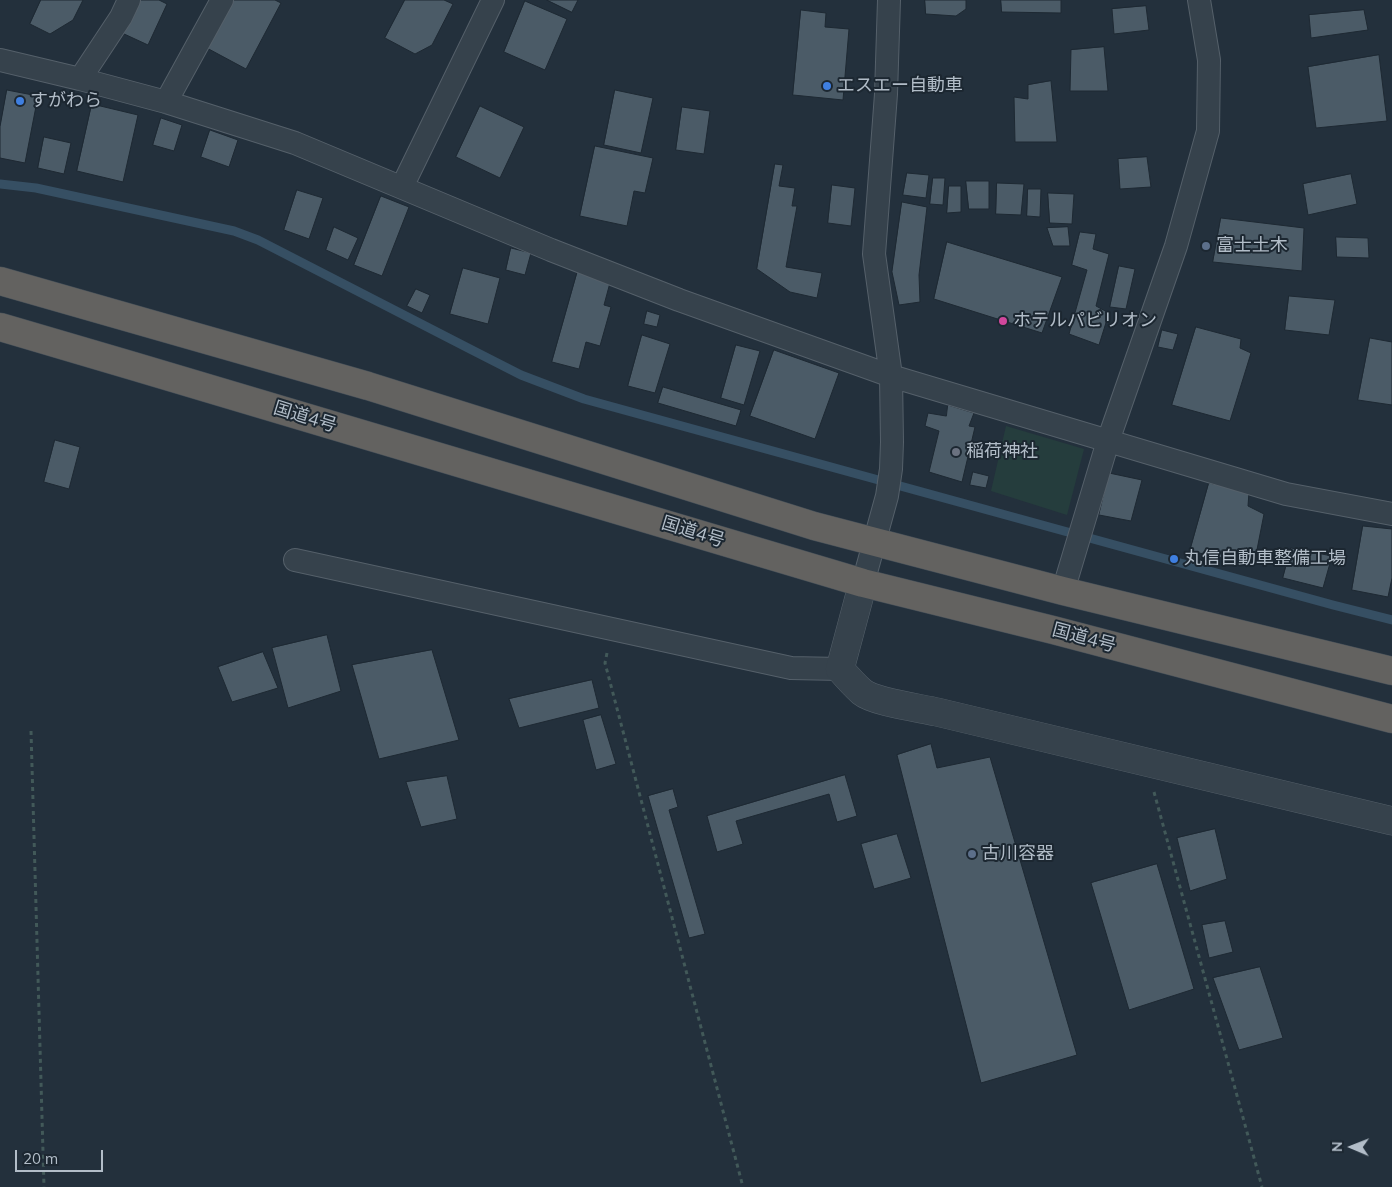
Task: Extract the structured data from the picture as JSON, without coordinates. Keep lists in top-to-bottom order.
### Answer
{
  "streets": {
    "highway": ["国道4号"]
  },
  "places": [
    "エスエー自動車",
    "すがわら",
    "富士土木",
    "ホテルパビリオン",
    "稲荷神社",
    "丸信自動車整備工場",
    "古川容器"
  ],
  "scale_bar": "20 m",
  "north": "left"
}
